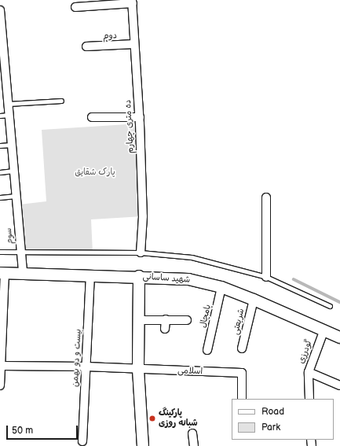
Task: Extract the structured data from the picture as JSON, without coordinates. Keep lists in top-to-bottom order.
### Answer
{
  "streets": {
    "street": [
      "دوم",
      "ده متری چهارم",
      "سوم",
      "شهید ساسانی",
      "پامچال",
      "شریعتی",
      "گودرزی",
      "بیست و دو بهمن",
      "اسلامی"
    ]
  },
  "crossings": [
    ["دوم", "ده متری چهارم"],
    ["سوم", "شهید ساسانی"],
    ["شهید ساسانی", "پامچال"],
    ["شهید ساسانی", "شریعتی"],
    ["شهید ساسانی", "گودرزی"],
    ["شهید ساسانی", "بیست و دو بهمن"],
    ["بیست و دو بهمن", "اسلامی"]
  ],
  "parks": ["پارک شقایق"],
  "places": ["پارکینگ شبانه روزی"],
  "legend": ["Road", "Park"],
  "scale_bar": "50 m"
}
